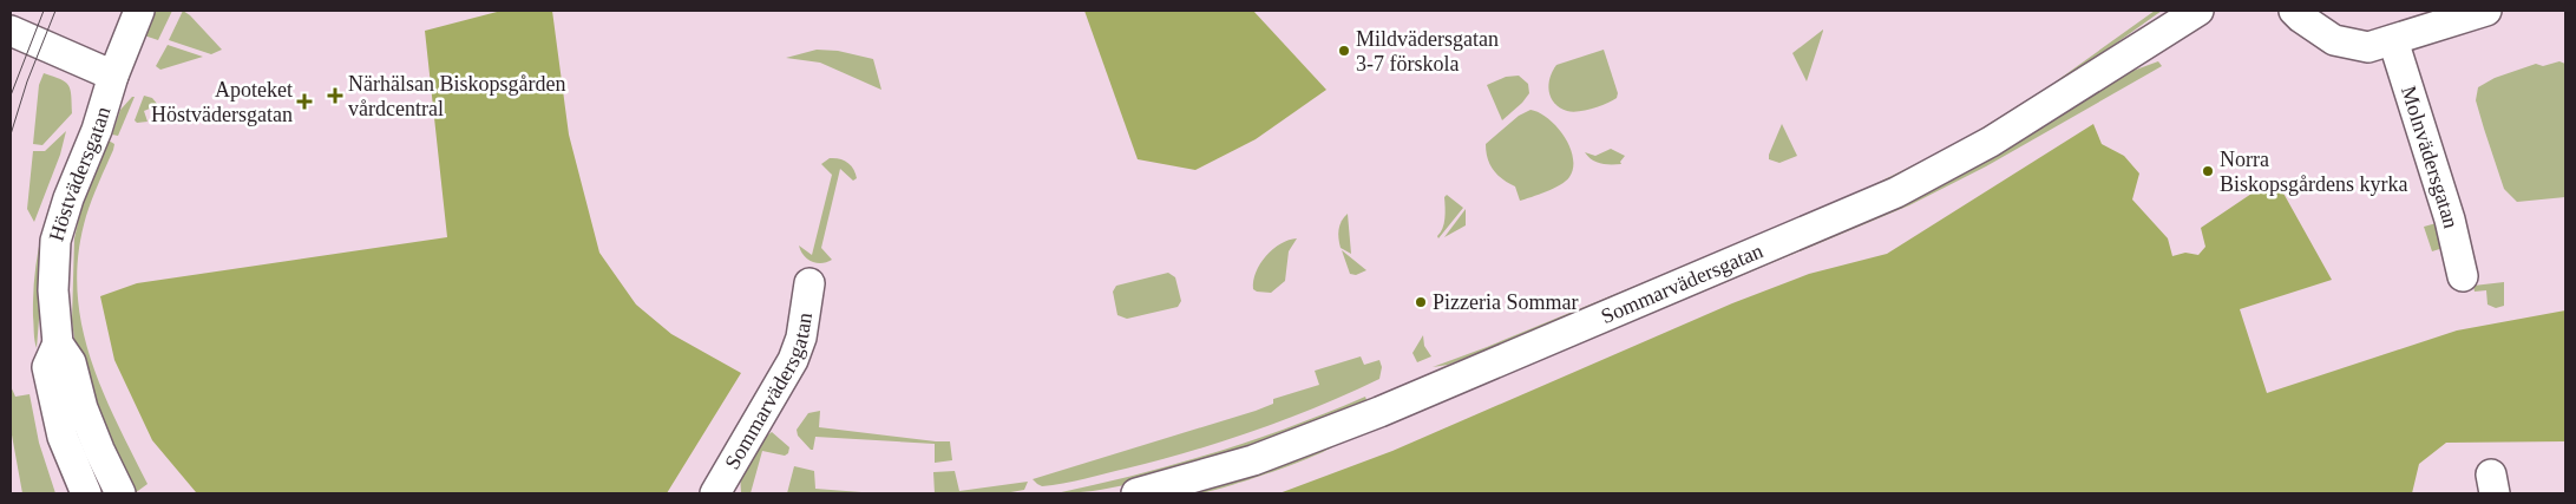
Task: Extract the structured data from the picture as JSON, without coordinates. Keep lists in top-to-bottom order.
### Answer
{
  "streets": {
    "street": ["Molnvädersgatan", "Höstvädersgatan", "Sommarvädersgatan"]
  },
  "places": {
    "other": ["Mildvädersgatan 3-7 förskola", "Norra Biskopsgårdens kyrka", "Pizzeria Sommar"],
    "health": ["Närhälsan Biskopsgården vårdcentral", "Apoteket Höstvädersgatan"]
  }
}
